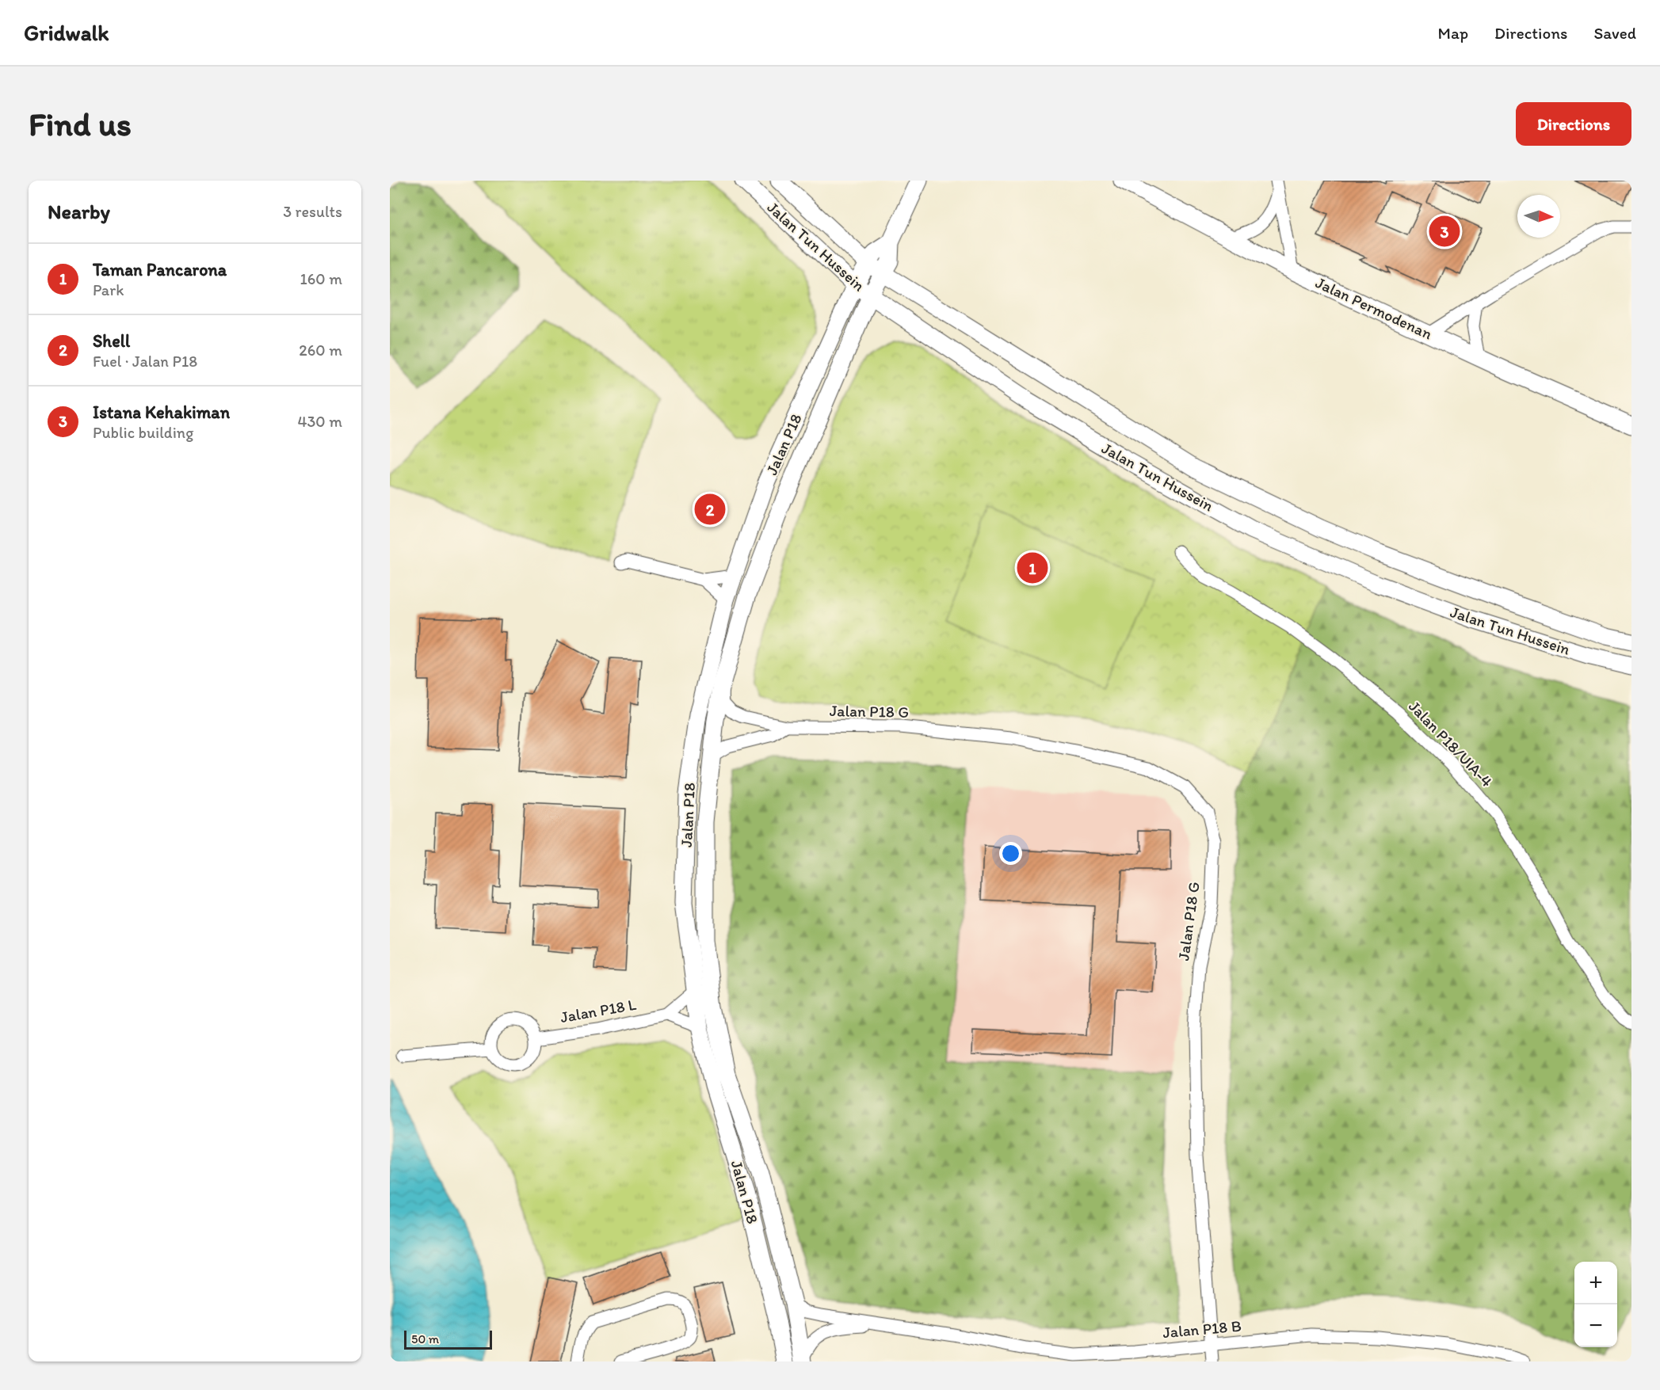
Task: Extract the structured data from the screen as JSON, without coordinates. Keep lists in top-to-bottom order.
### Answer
{
  "streets": {
    "street": [
      "Jalan Tun Hussein",
      "Jalan Permodenan",
      "Jalan P18",
      "Jalan P18 G",
      "Jalan P18/UIA-4",
      "Jalan P18 L",
      "Jalan P18 B"
    ]
  },
  "crossings": [
    ["Jalan Tun Hussein", "Jalan P18"],
    ["Jalan P18", "Jalan P18 G"],
    ["Jalan P18", "Jalan P18 L"],
    ["Jalan P18", "Jalan P18 B"],
    ["Jalan P18 G", "Jalan P18 B"]
  ],
  "scale_bar": "50 m",
  "north": "right",
  "page": {
    "header": "Gridwalk",
    "nav": ["Map", "Directions", "Saved"],
    "buttons": "Directions",
    "title": "Find us",
    "heading": ["Nearby", "3 results"],
    "pins": ["3", "2", "1"],
    "list": [
      {
        "mark": "1",
        "name": "Taman Pancarona",
        "note": "Park",
        "value": "160 m"
      },
      {
        "mark": "2",
        "name": "Shell",
        "note": "Fuel · Jalan P18",
        "value": "260 m"
      },
      {
        "mark": "3",
        "name": "Istana Kehakiman",
        "note": "Public building",
        "value": "430 m"
      }
    ],
    "map_buttons": ["+", "−"],
    "scale": "50 m"
  }
}
